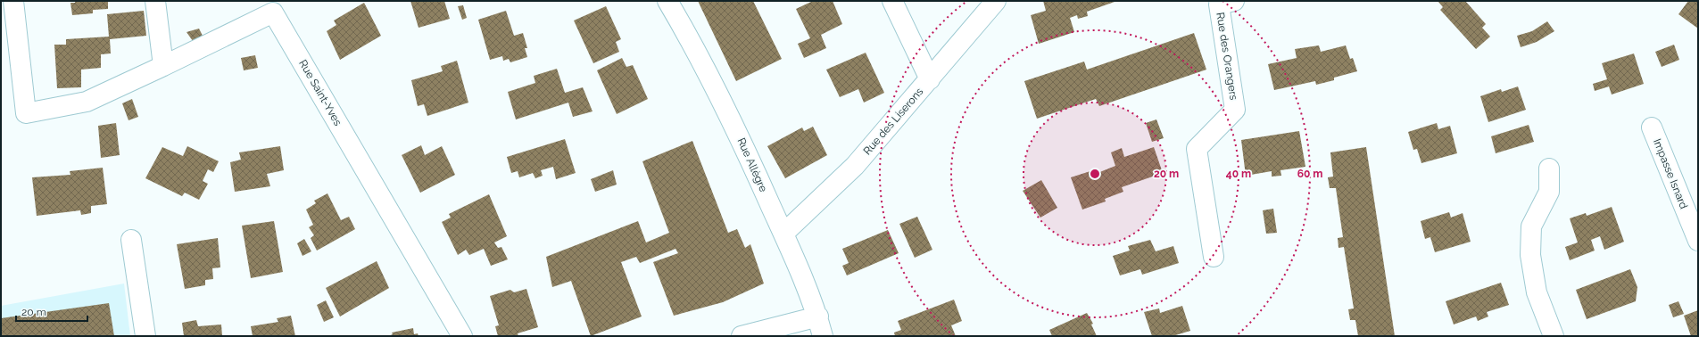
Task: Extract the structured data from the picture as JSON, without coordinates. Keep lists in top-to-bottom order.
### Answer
{
  "streets": {
    "street": [
      "Rue des Orangers",
      "Rue Saint-Yves",
      "Rue des Liserons",
      "Rue Allègre",
      "Impasse Isnard"
    ]
  },
  "crossings": [
    ["Rue des Liserons", "Rue Allègre"]
  ],
  "scale_bar": "20 m",
  "rings": ["20 m", "40 m", "60 m"]
}
